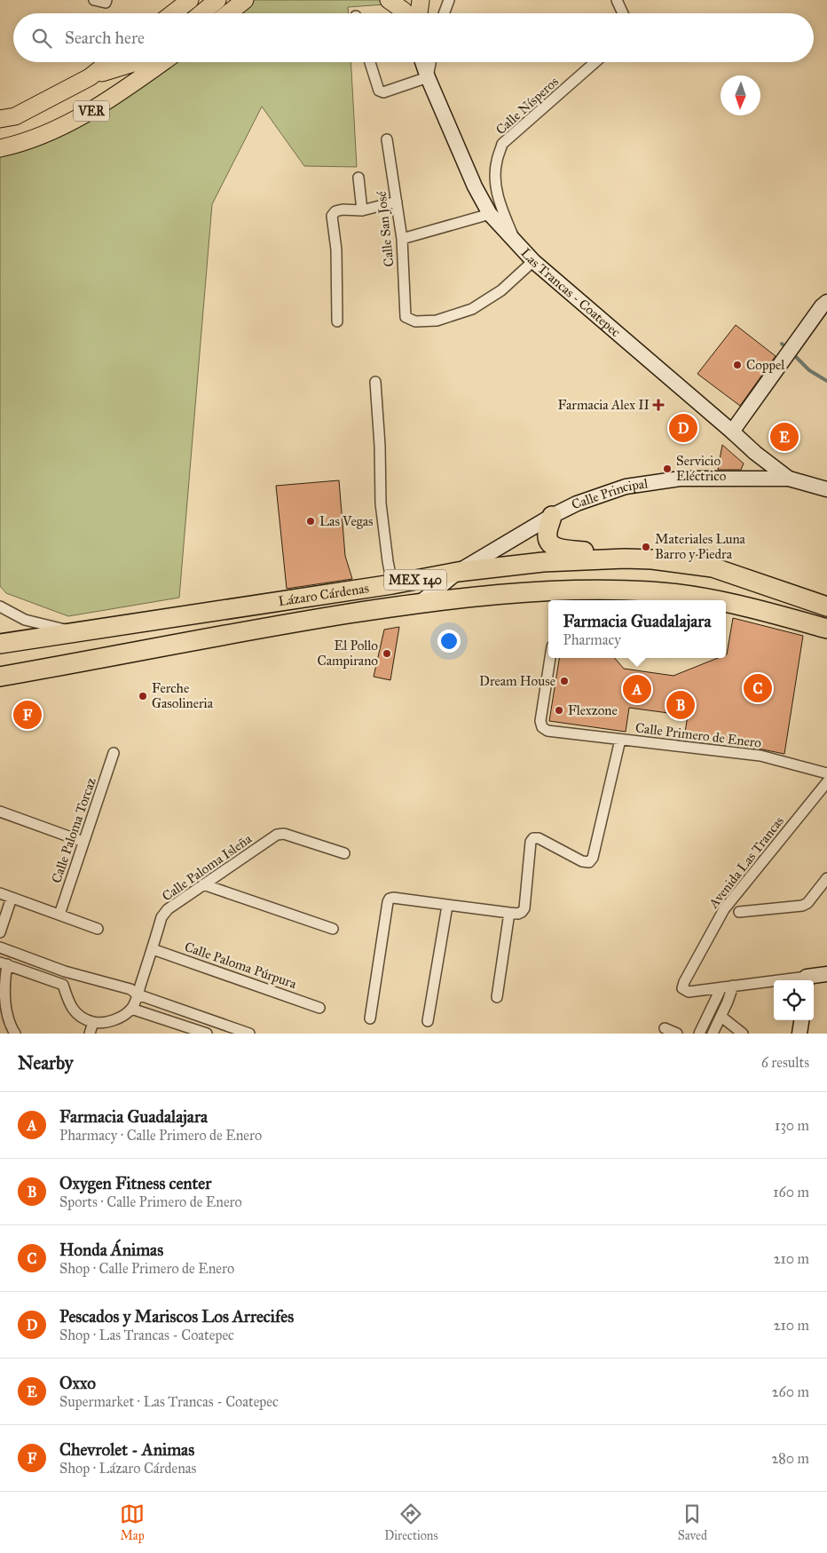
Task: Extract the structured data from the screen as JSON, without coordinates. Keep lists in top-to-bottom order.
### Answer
{
  "streets": {
    "highway": ["MEX 140", "Lázaro Cárdenas"],
    "main road": ["VER", "Las Trancas - Coatepec", "Calle Principal"],
    "street": [
      "Calle Nísperos",
      "Calle San José",
      "Calle Primero de Enero",
      "Calle Paloma Torcaz",
      "Avenida Las Trancas",
      "Calle Paloma Isleña",
      "Calle Paloma Púrpura"
    ]
  },
  "crossings": [
    ["Calle Nísperos", "Las Trancas - Coatepec"],
    ["Calle San José", "Las Trancas - Coatepec"],
    ["Las Trancas - Coatepec", "Calle Principal"],
    ["Calle Principal", "Lázaro Cárdenas"],
    ["Calle Paloma Isleña", "Calle Paloma Púrpura"]
  ],
  "places": {
    "other": [
      "Coppel",
      "Servicio Eléctrico",
      "Las Vegas",
      "Materiales Luna Barro y Piedra",
      "El Pollo Campirano",
      "Dream House",
      "Ferche Gasolineria",
      "Flexzone"
    ],
    "health": ["Farmacia Alex II"]
  },
  "north": "bottom",
  "page": {
    "search": "Search here",
    "pins": [
      "D",
      "E",
      "C",
      "A",
      "B",
      "F"
    ],
    "popup": ["Farmacia Guadalajara", "Pharmacy"],
    "heading": ["Nearby", "6 results"],
    "list": [
      {
        "mark": "A",
        "name": "Farmacia Guadalajara",
        "note": "Pharmacy · Calle Primero de Enero",
        "value": "130 m"
      },
      {
        "mark": "B",
        "name": "Oxygen Fitness center",
        "note": "Sports · Calle Primero de Enero",
        "value": "160 m"
      },
      {
        "mark": "C",
        "name": "Honda Ánimas",
        "note": "Shop · Calle Primero de Enero",
        "value": "210 m"
      },
      {
        "mark": "D",
        "name": "Pescados y Mariscos Los Arrecifes",
        "note": "Shop · Las Trancas - Coatepec",
        "value": "210 m"
      },
      {
        "mark": "E",
        "name": "Oxxo",
        "note": "Supermarket · Las Trancas - Coatepec",
        "value": "260 m"
      },
      {
        "mark": "F",
        "name": "Chevrolet - Animas",
        "note": "Shop · Lázaro Cárdenas",
        "value": "280 m"
      }
    ],
    "nav": ["Map", "Directions", "Saved"]
  }
}
